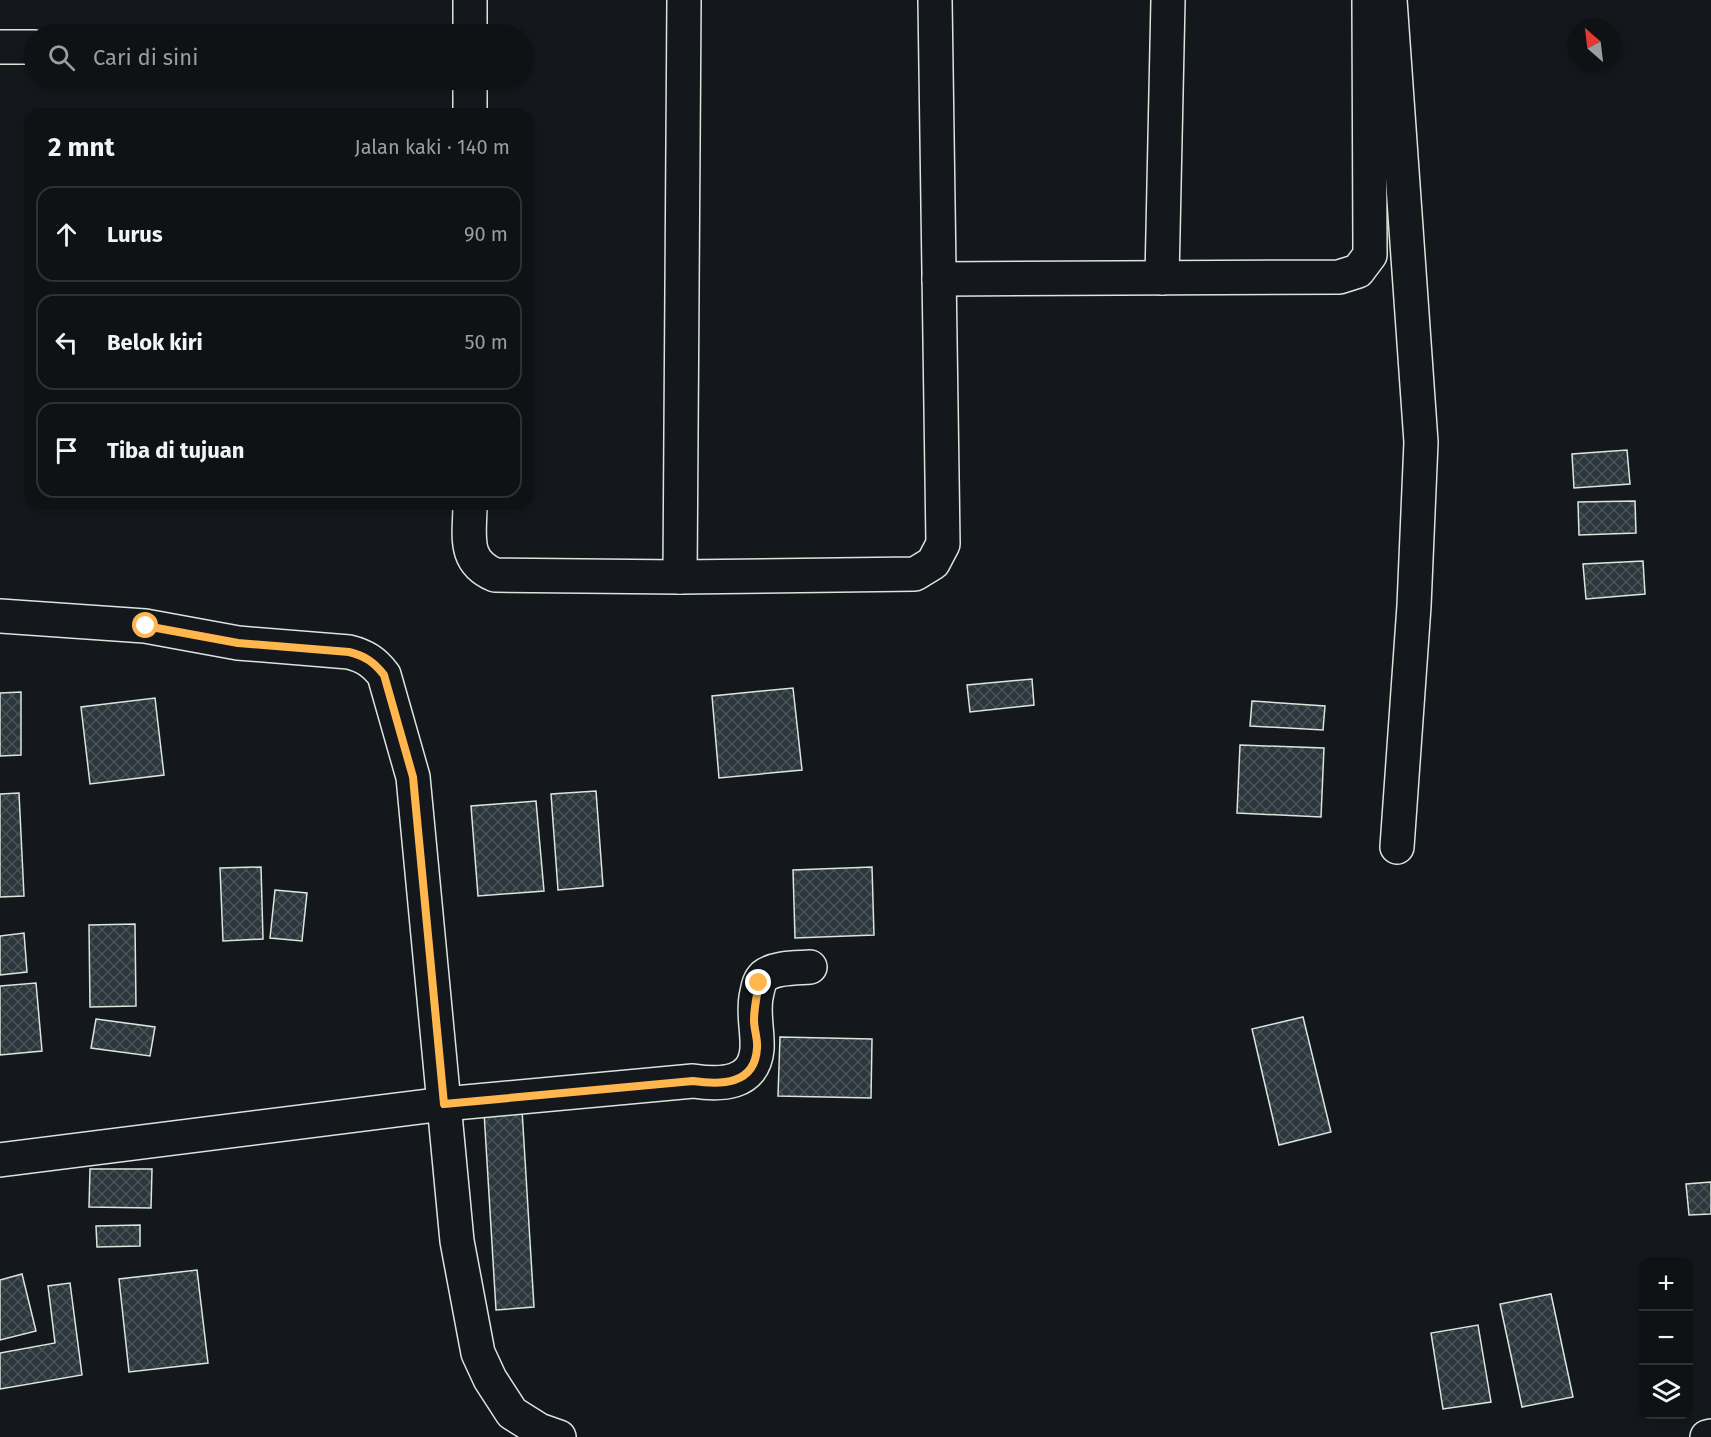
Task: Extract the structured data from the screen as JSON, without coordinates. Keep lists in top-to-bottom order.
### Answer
{
  "north": "top left",
  "page": {
    "search": "Cari di sini",
    "heading": ["2 mnt", "Jalan kaki · 140 m"],
    "list": [
      ["Lurus", "90 m"],
      ["Belok kiri", "50 m"],
      "Tiba di tujuan"
    ],
    "map_buttons": ["+", "−"]
  }
}
